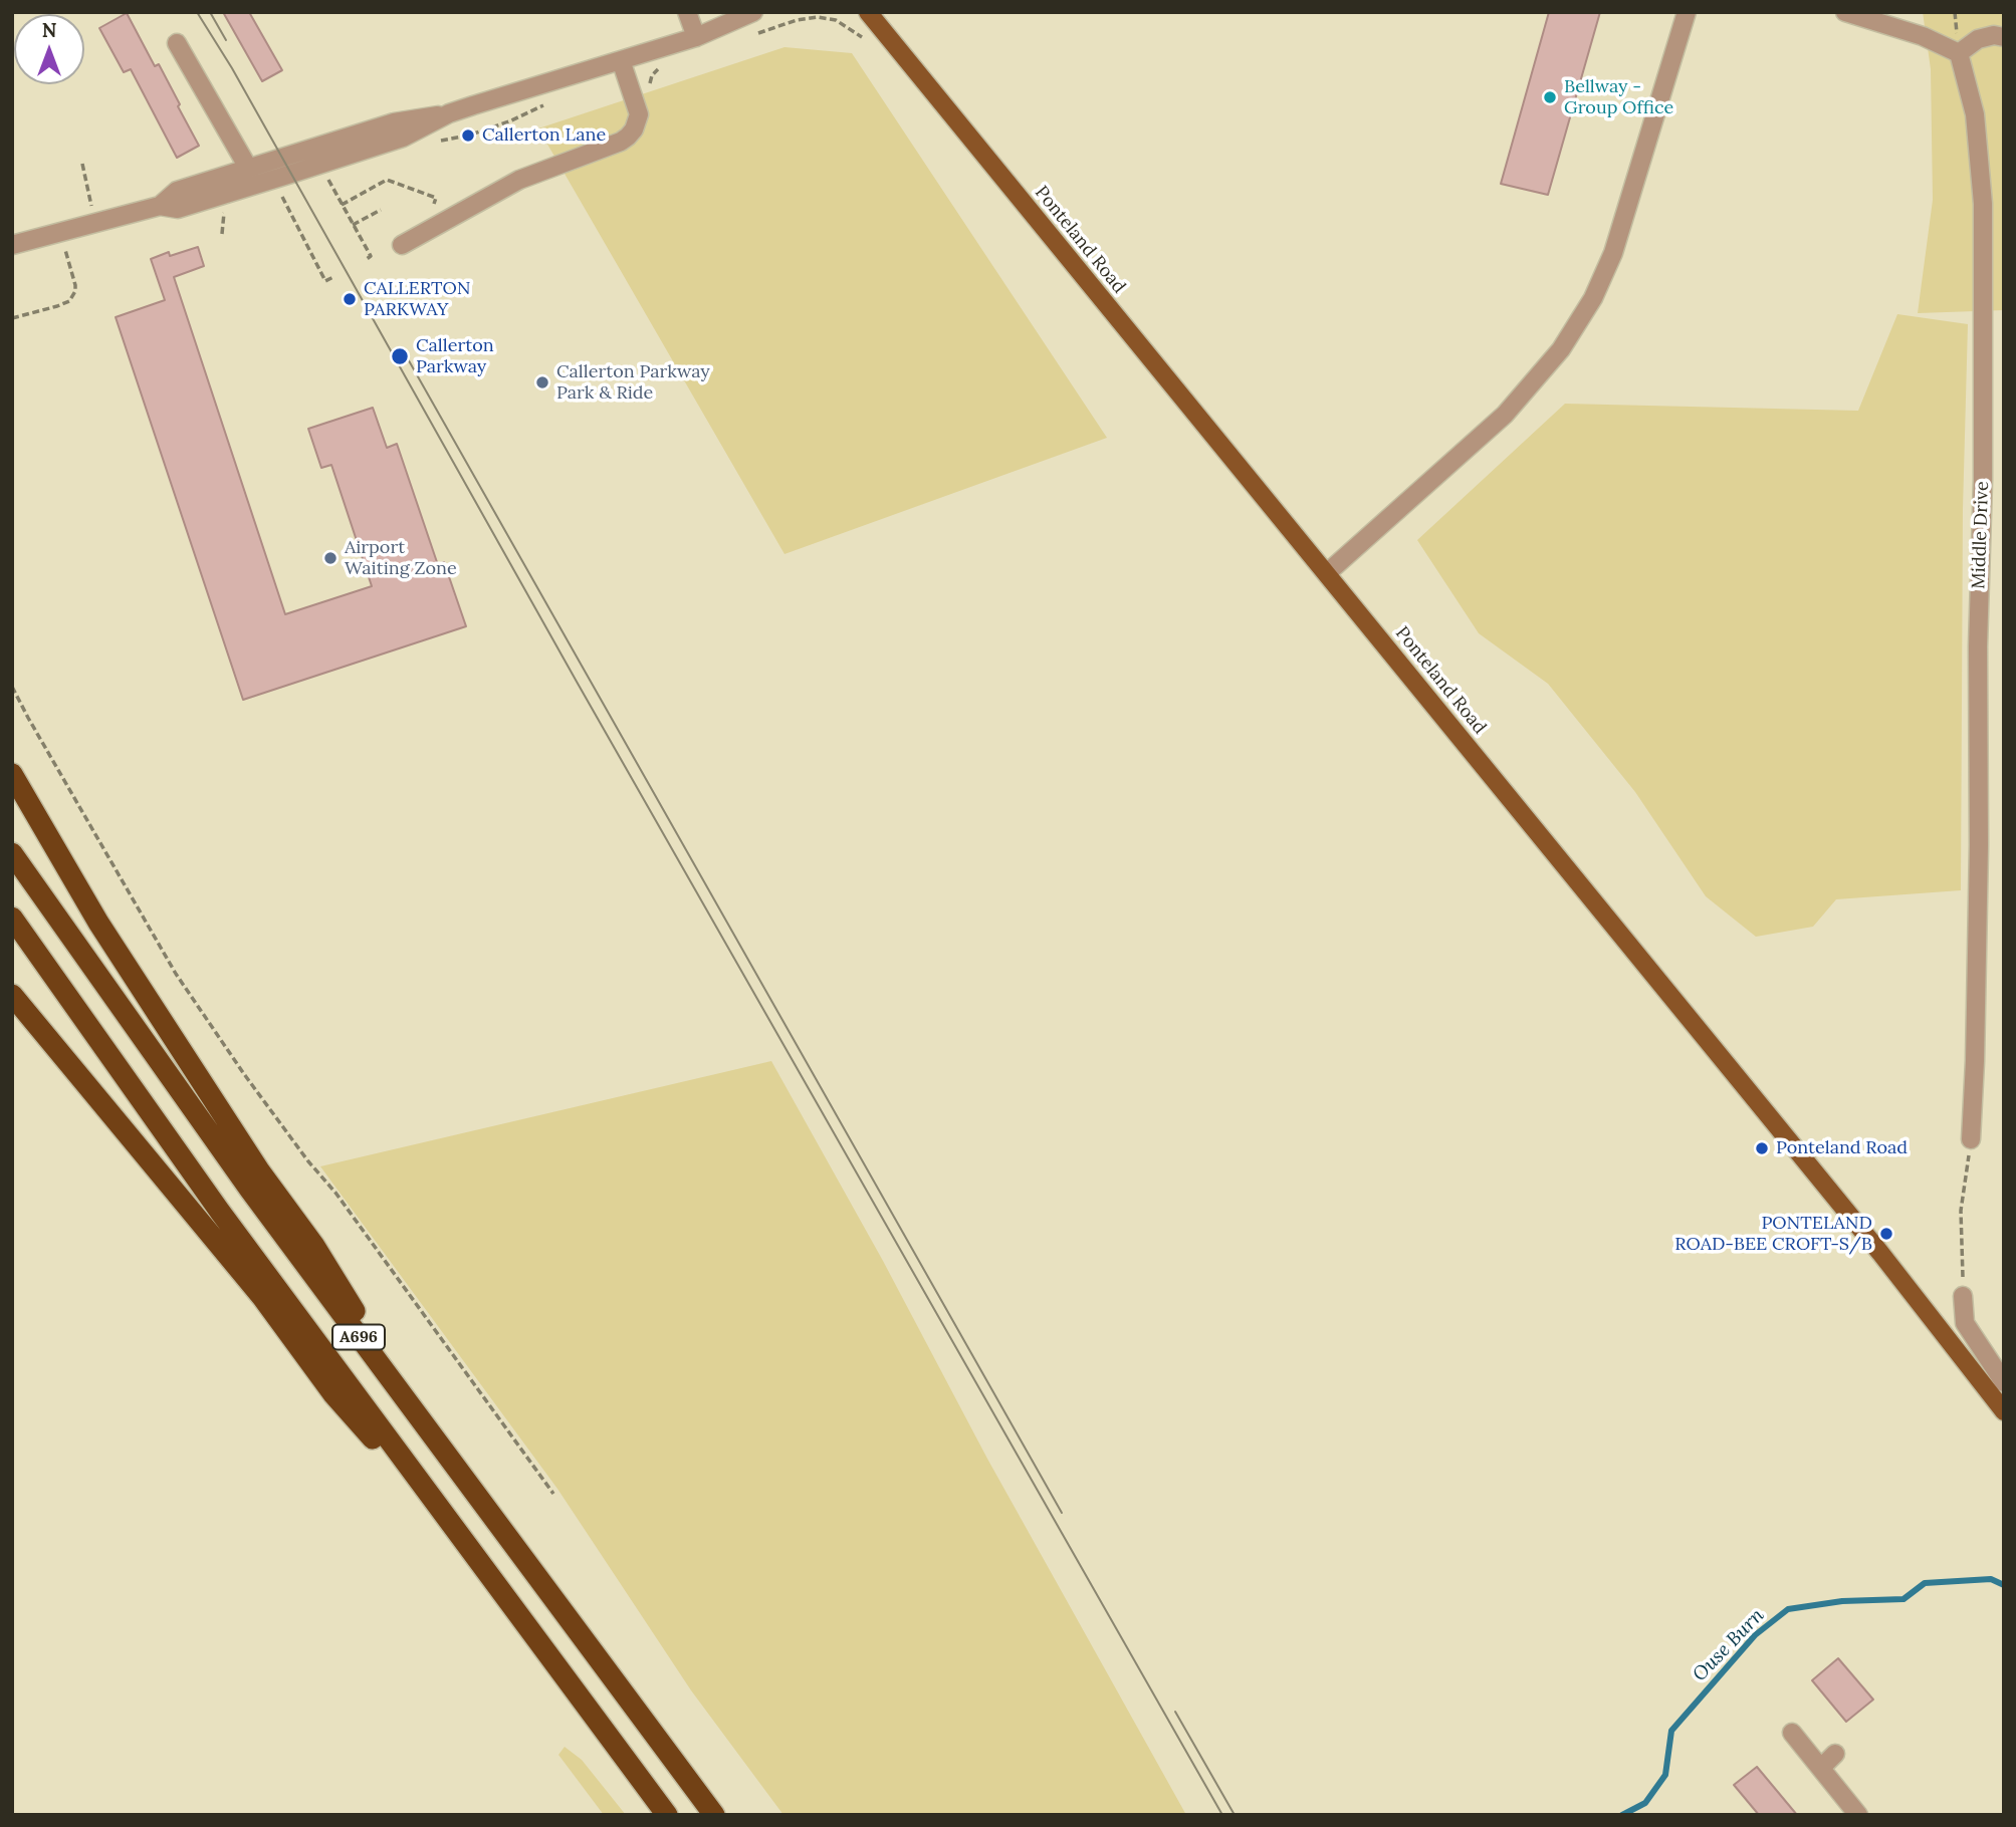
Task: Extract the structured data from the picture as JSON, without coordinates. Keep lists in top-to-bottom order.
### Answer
{
  "streets": {
    "highway": ["A696"],
    "main road": ["Ponteland Road"],
    "street": ["Middle Drive"]
  },
  "water": ["Ouse Burn"],
  "places": [
    "Bellway - Group Office",
    "Callerton Lane",
    "CALLERTON PARKWAY",
    "Callerton Parkway",
    "Callerton Parkway Park & Ride",
    "Airport Waiting Zone",
    "Ponteland Road",
    "PONTELAND ROAD-BEE CROFT-S/B"
  ],
  "north": "top"
}
